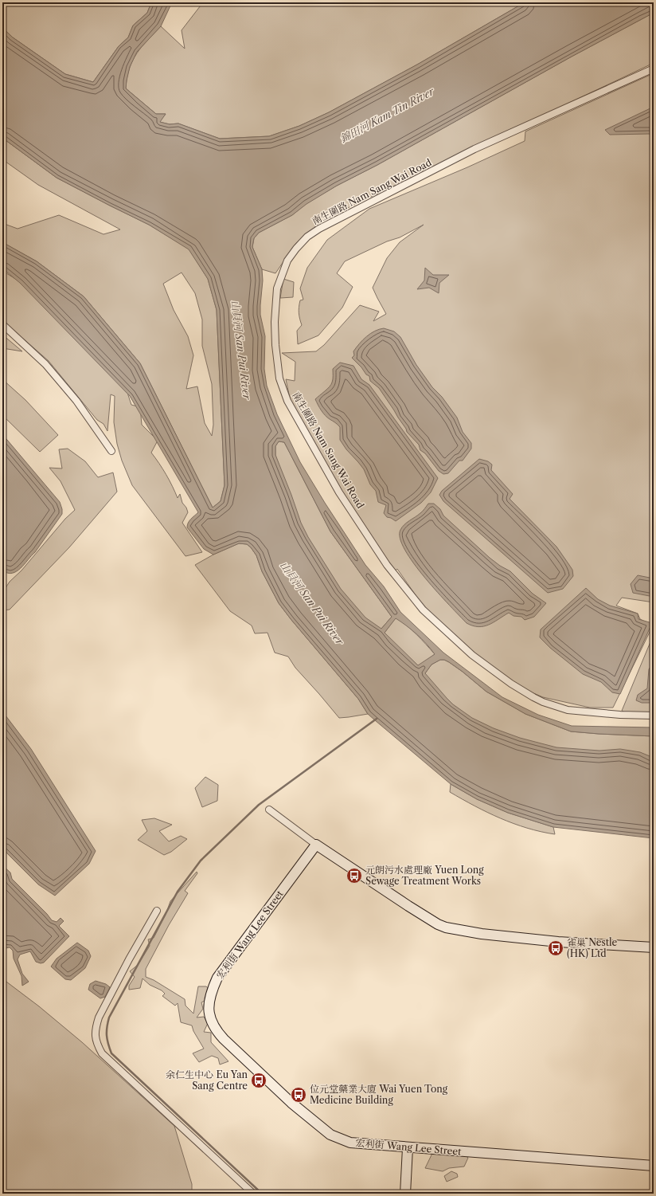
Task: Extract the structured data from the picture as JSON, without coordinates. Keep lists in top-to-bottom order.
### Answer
{
  "streets": {
    "street": ["南生圍路 Nam Sang Wai Road", "宏利街 Wang Lee Street"]
  },
  "water": ["錦田河 Kam Tin River", "山貝河 San Pui River"],
  "places": {
    "bus stop": [
      "元朗污水處理廠 Yuen Long Sewage Treatment Works",
      "雀巢 Nestle (HK) Ltd",
      "余仁生中心 Eu Yan Sang Centre",
      "位元堂藥業大廈 Wai Yuen Tong Medicine Building"
    ]
  }
}
